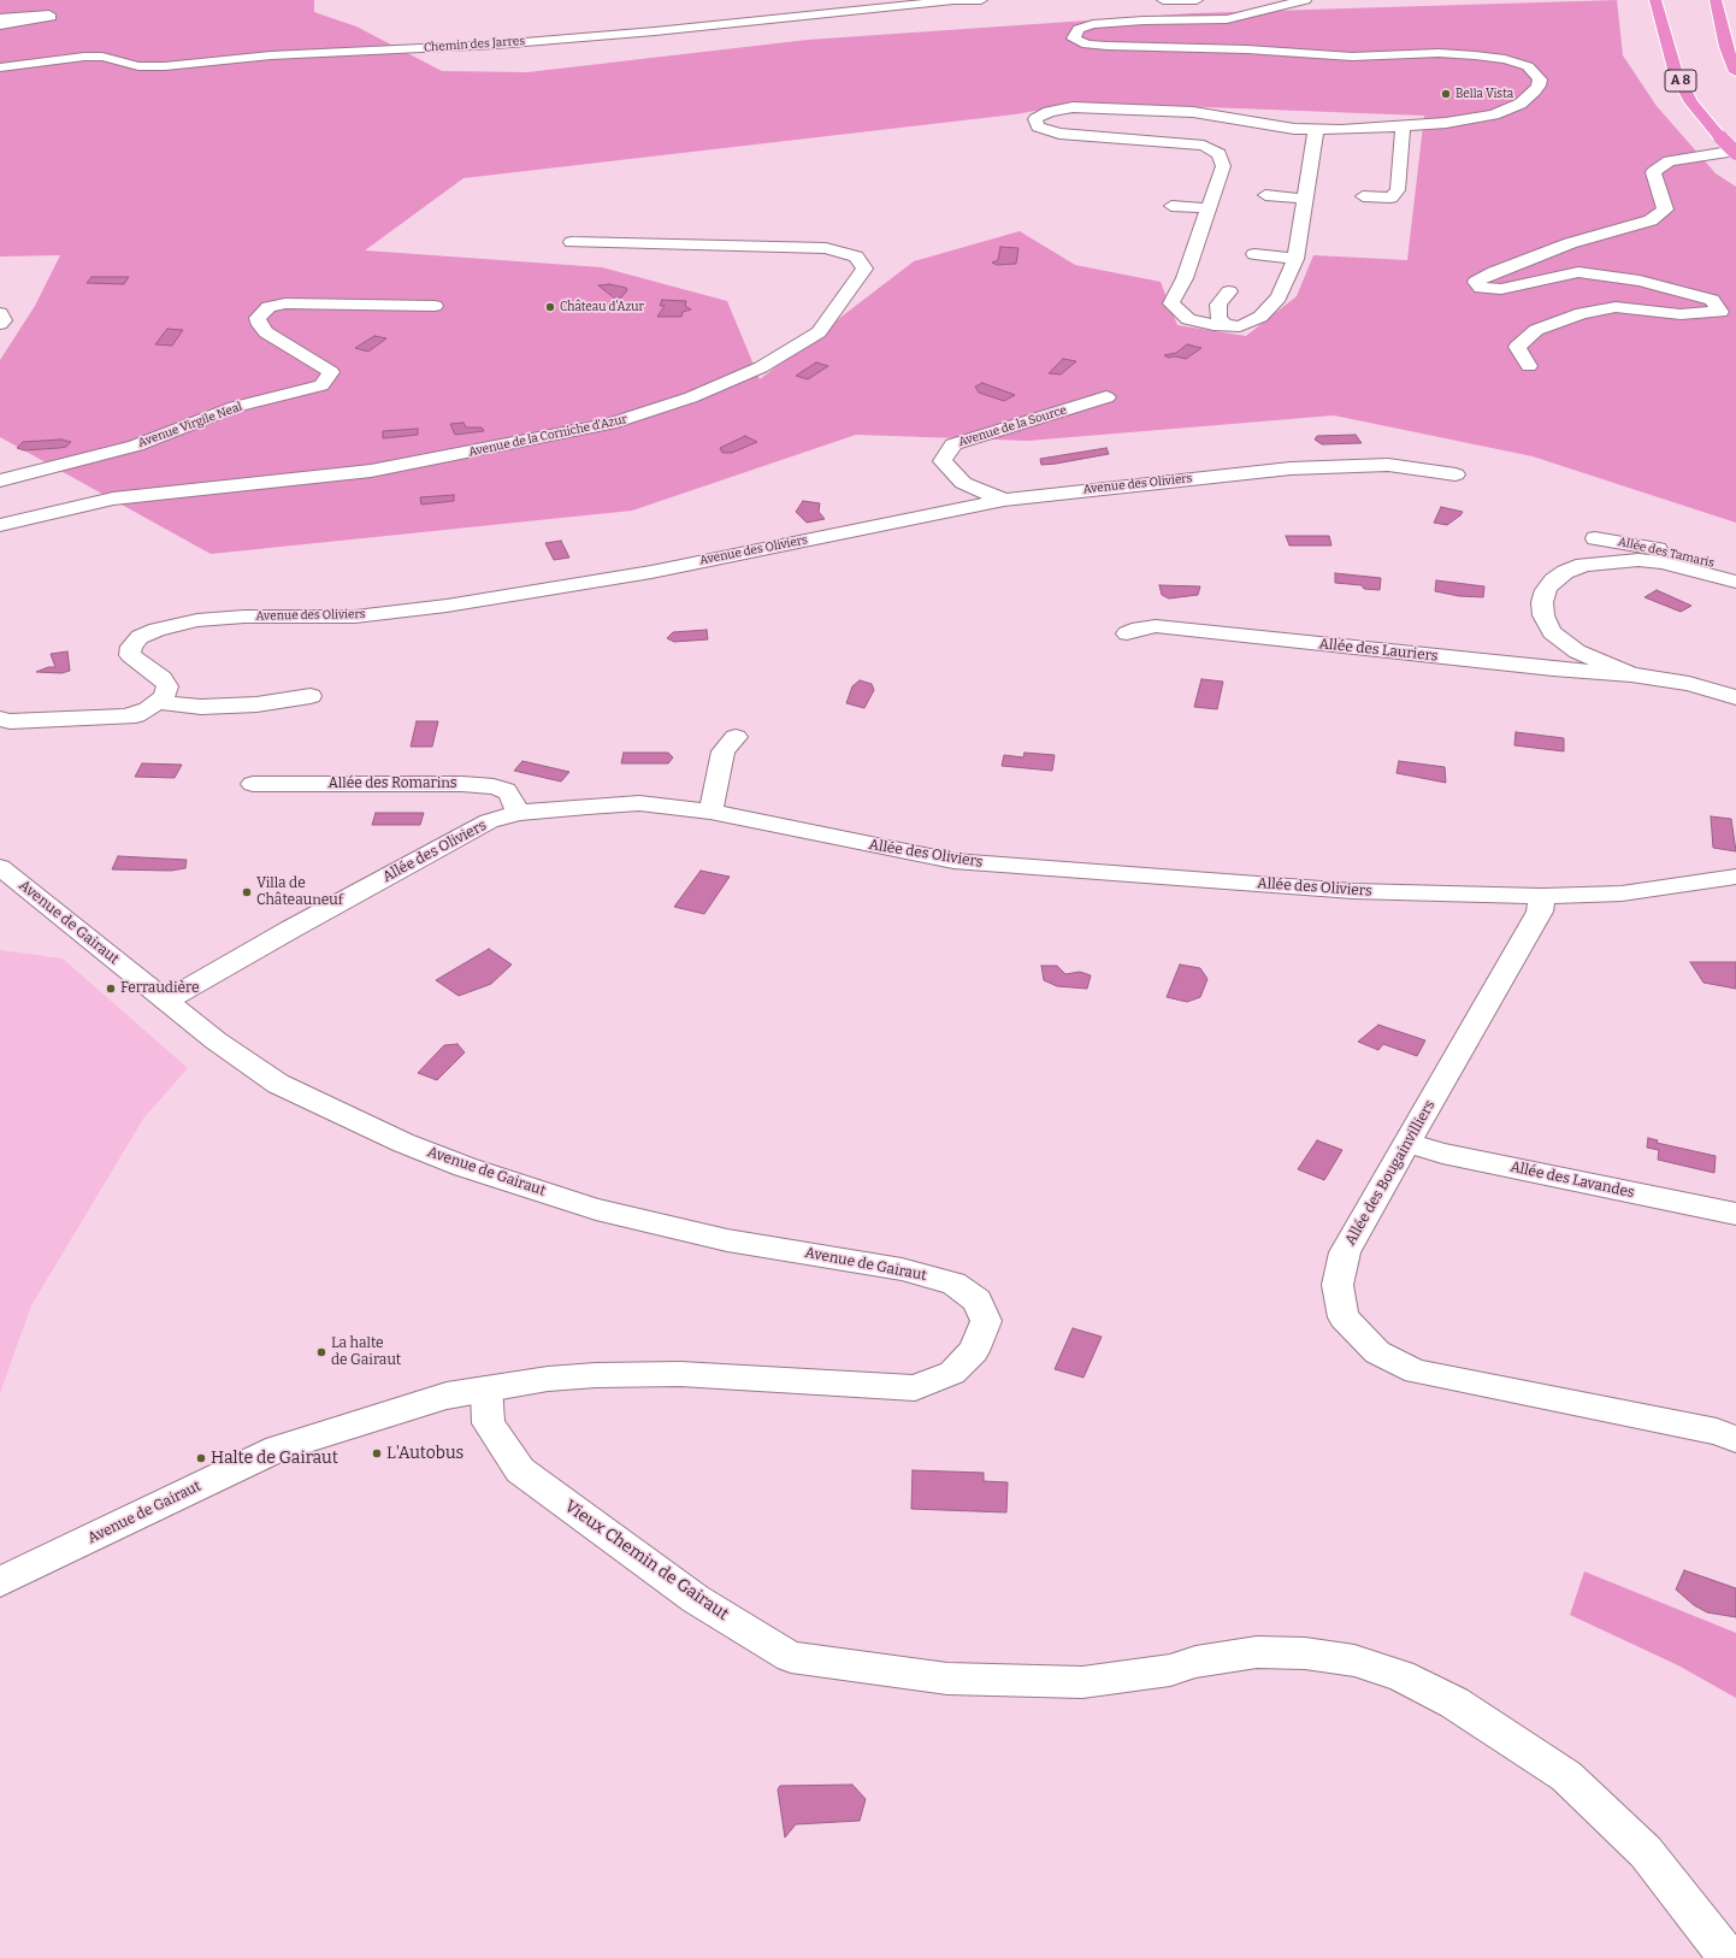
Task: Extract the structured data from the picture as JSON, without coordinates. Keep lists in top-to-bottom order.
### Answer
{
  "streets": {
    "highway": ["A 8"],
    "street": [
      "Chemin des Jarres",
      "Avenue Virgile Neal",
      "Avenue de la Source",
      "Avenue de la Corniche d'Azur",
      "Avenue des Oliviers",
      "Allée des Tamaris",
      "Allée des Lauriers",
      "Allée des Romarins",
      "Allée des Oliviers",
      "Avenue de Gairaut",
      "Allée des Bougainvilliers",
      "Allée des Lavandes",
      "Vieux Chemin de Gairaut"
    ]
  },
  "crossings": [
    ["Avenue de la Source", "Avenue des Oliviers"],
    ["Allée des Romarins", "Allée des Oliviers"],
    ["Allée des Oliviers", "Avenue de Gairaut"],
    ["Allée des Oliviers", "Allée des Bougainvilliers"],
    ["Avenue de Gairaut", "Vieux Chemin de Gairaut"],
    ["Allée des Bougainvilliers", "Allée des Lavandes"]
  ],
  "places": [
    "Bella Vista",
    "Château d'Azur",
    "Villa de Châteauneuf",
    "Ferraudière",
    "La halte de Gairaut",
    "L'Autobus",
    "Halte de Gairaut"
  ]
}
